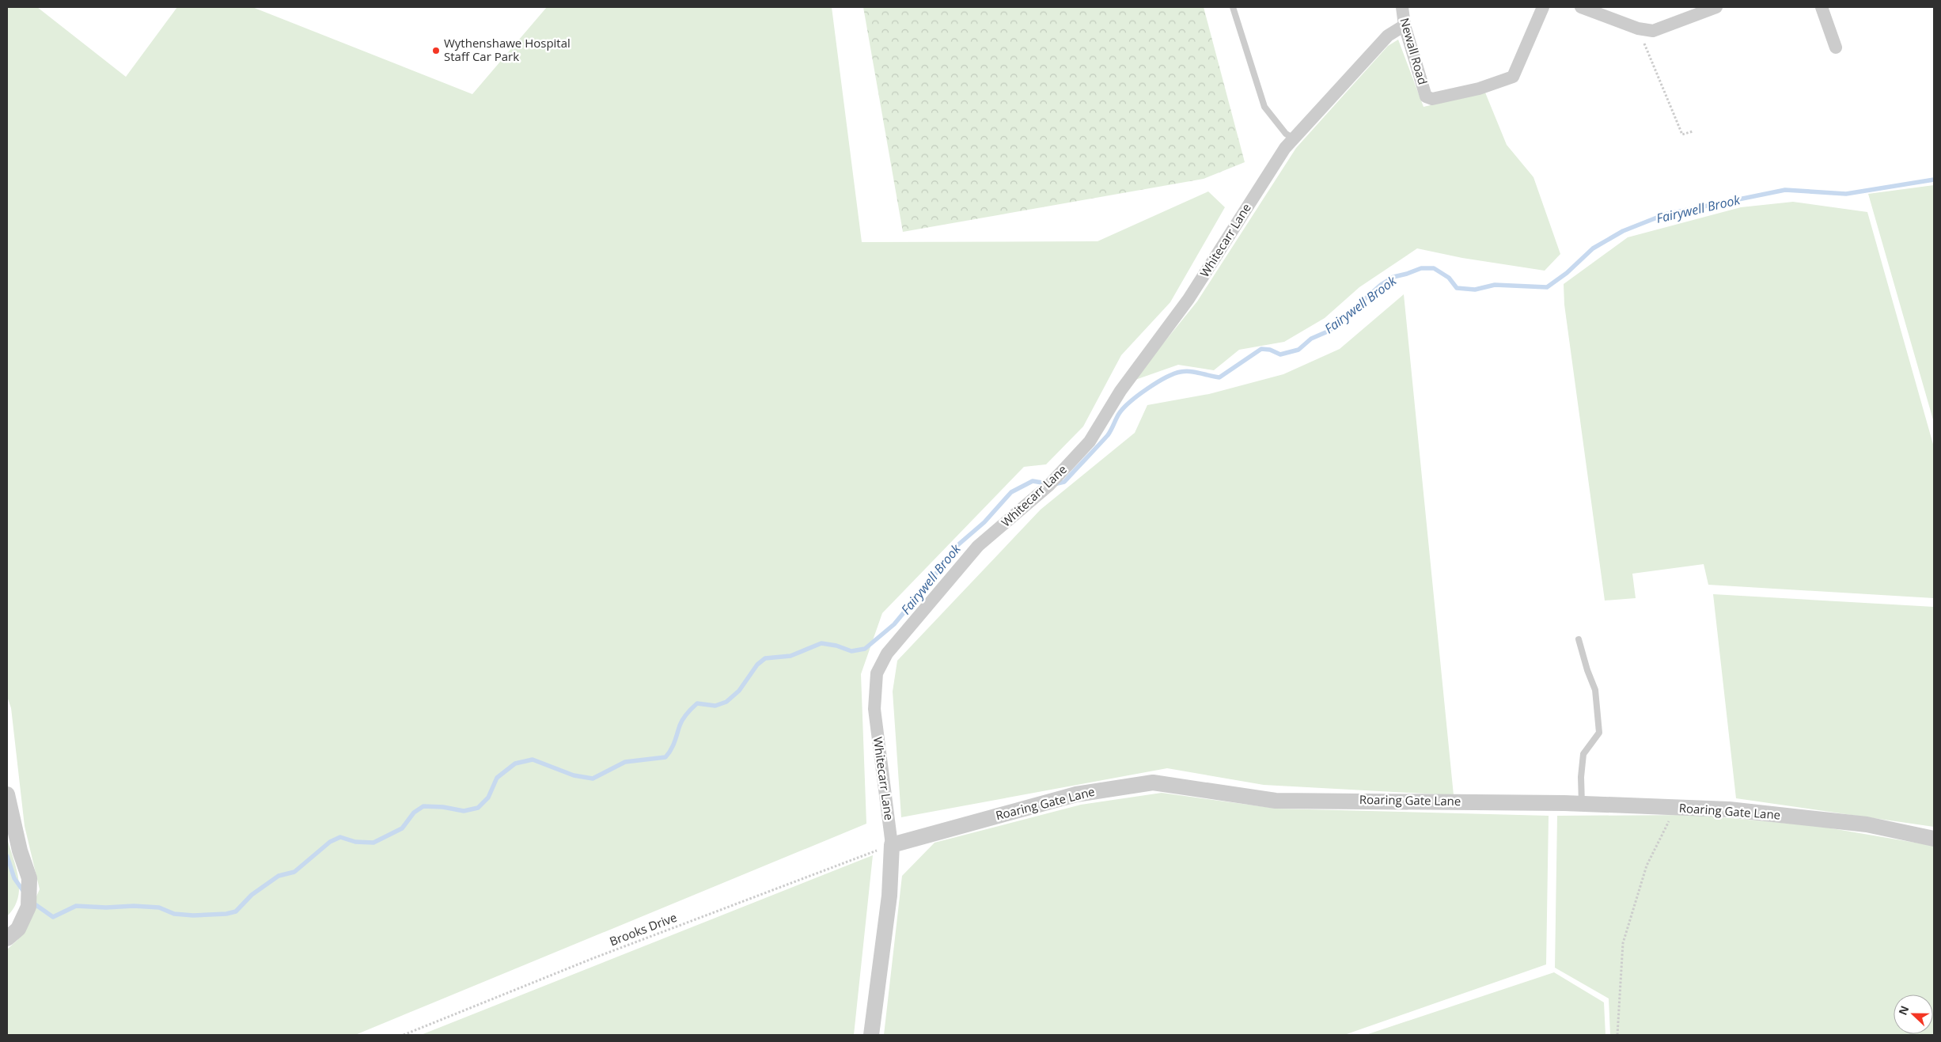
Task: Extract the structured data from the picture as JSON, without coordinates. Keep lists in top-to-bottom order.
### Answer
{
  "streets": {
    "street": ["Newall Road", "Whitecarr Lane", "Roaring Gate Lane"],
    "path": ["Brooks Drive"]
  },
  "crossings": [
    ["Newall Road", "Whitecarr Lane"],
    ["Whitecarr Lane", "Roaring Gate Lane"],
    ["Whitecarr Lane", "Brooks Drive"],
    ["Roaring Gate Lane", "Brooks Drive"]
  ],
  "water": ["Fairywell Brook"],
  "places": ["Wythenshawe Hospital Staff Car Park"],
  "north": "left"
}
